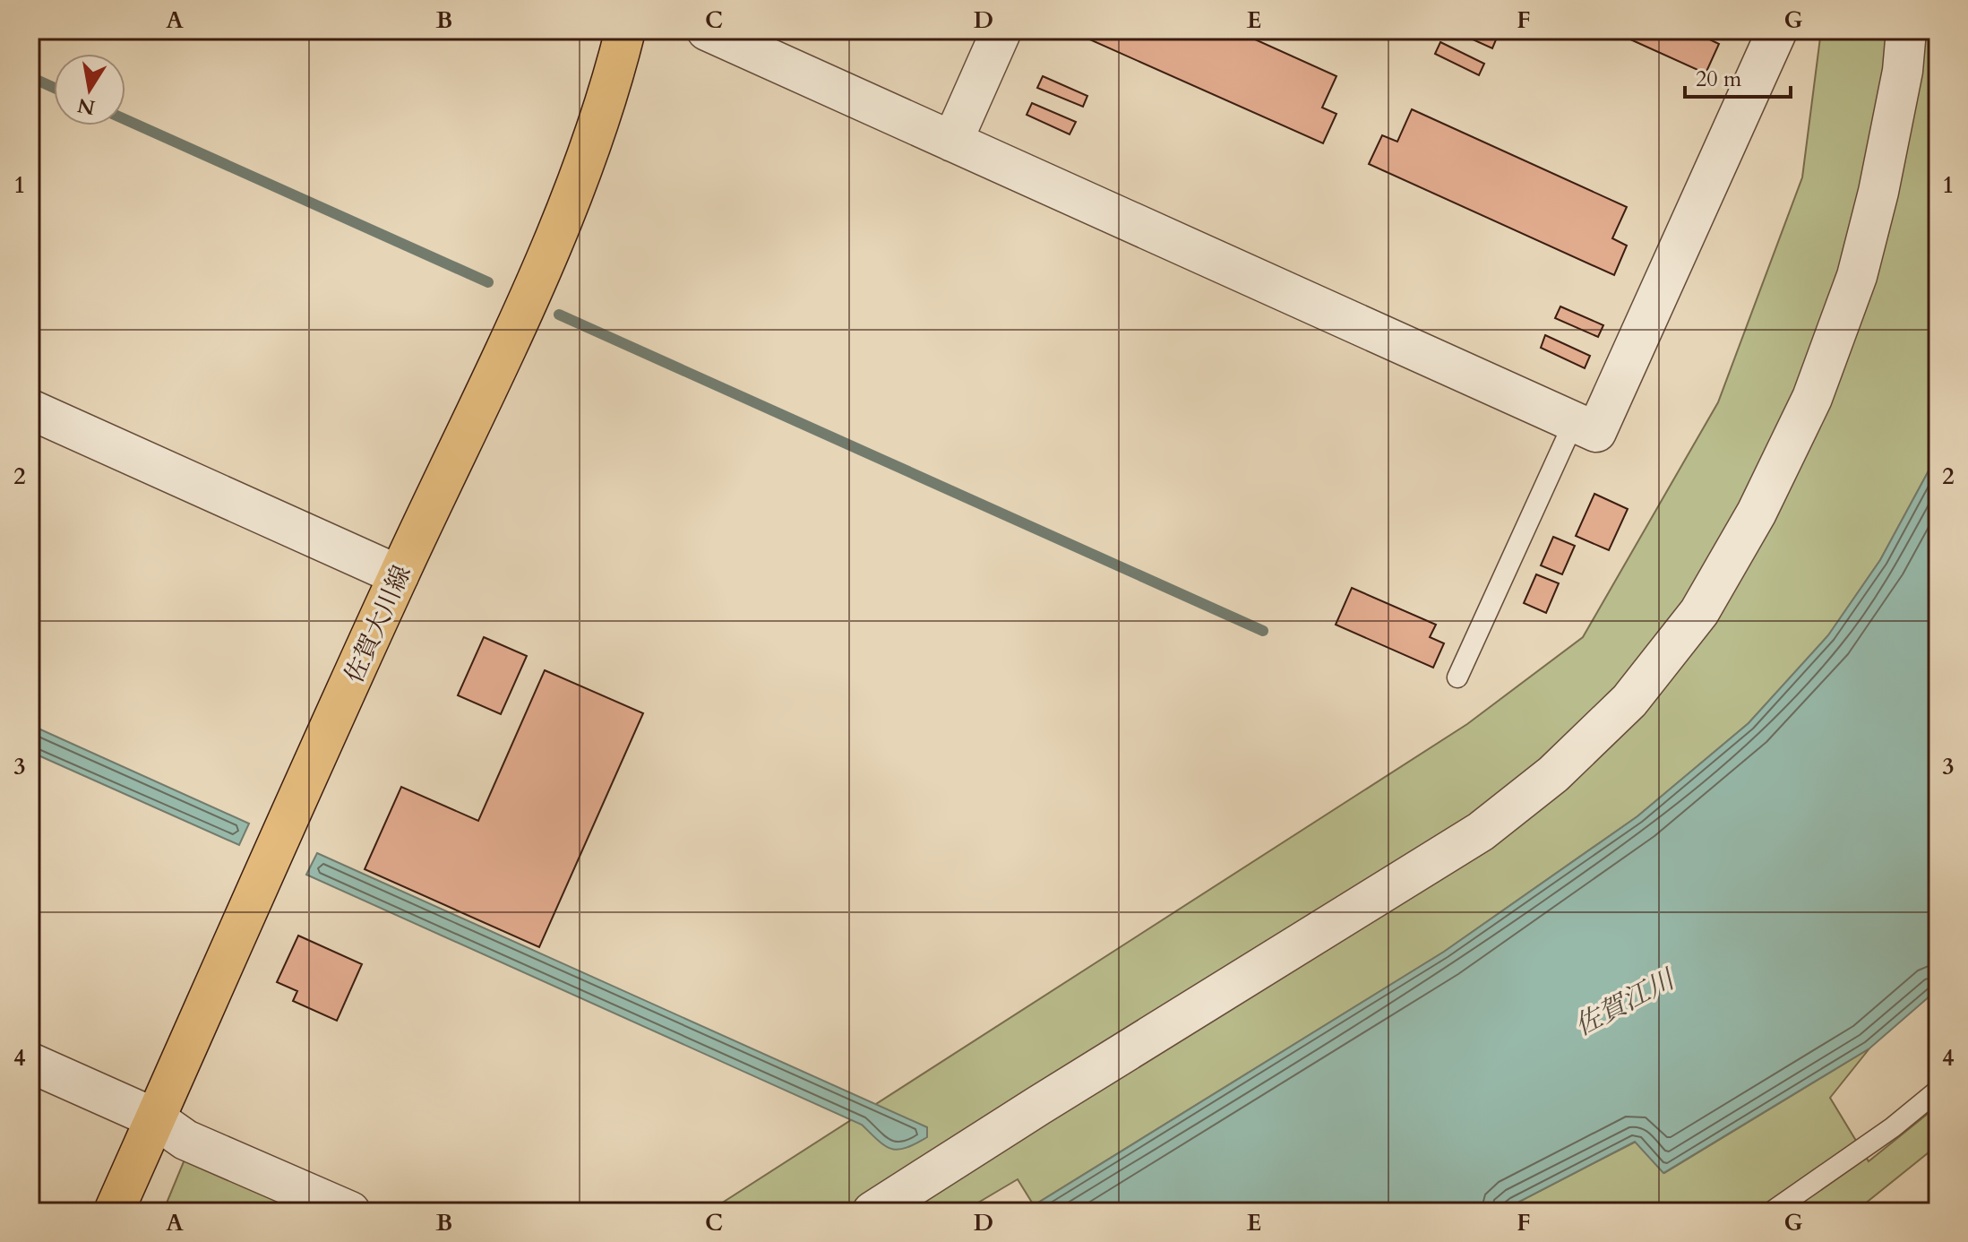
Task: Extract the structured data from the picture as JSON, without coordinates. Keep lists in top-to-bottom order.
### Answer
{
  "streets": {
    "main road": ["佐賀大川線"]
  },
  "water": ["佐賀江川"],
  "scale_bar": "20 m",
  "north": "bottom",
  "grid": {
    "columns": [
      "A",
      "B",
      "C",
      "D",
      "E",
      "F",
      "G"
    ],
    "rows": [
      "1",
      "2",
      "3",
      "4"
    ]
  }
}
